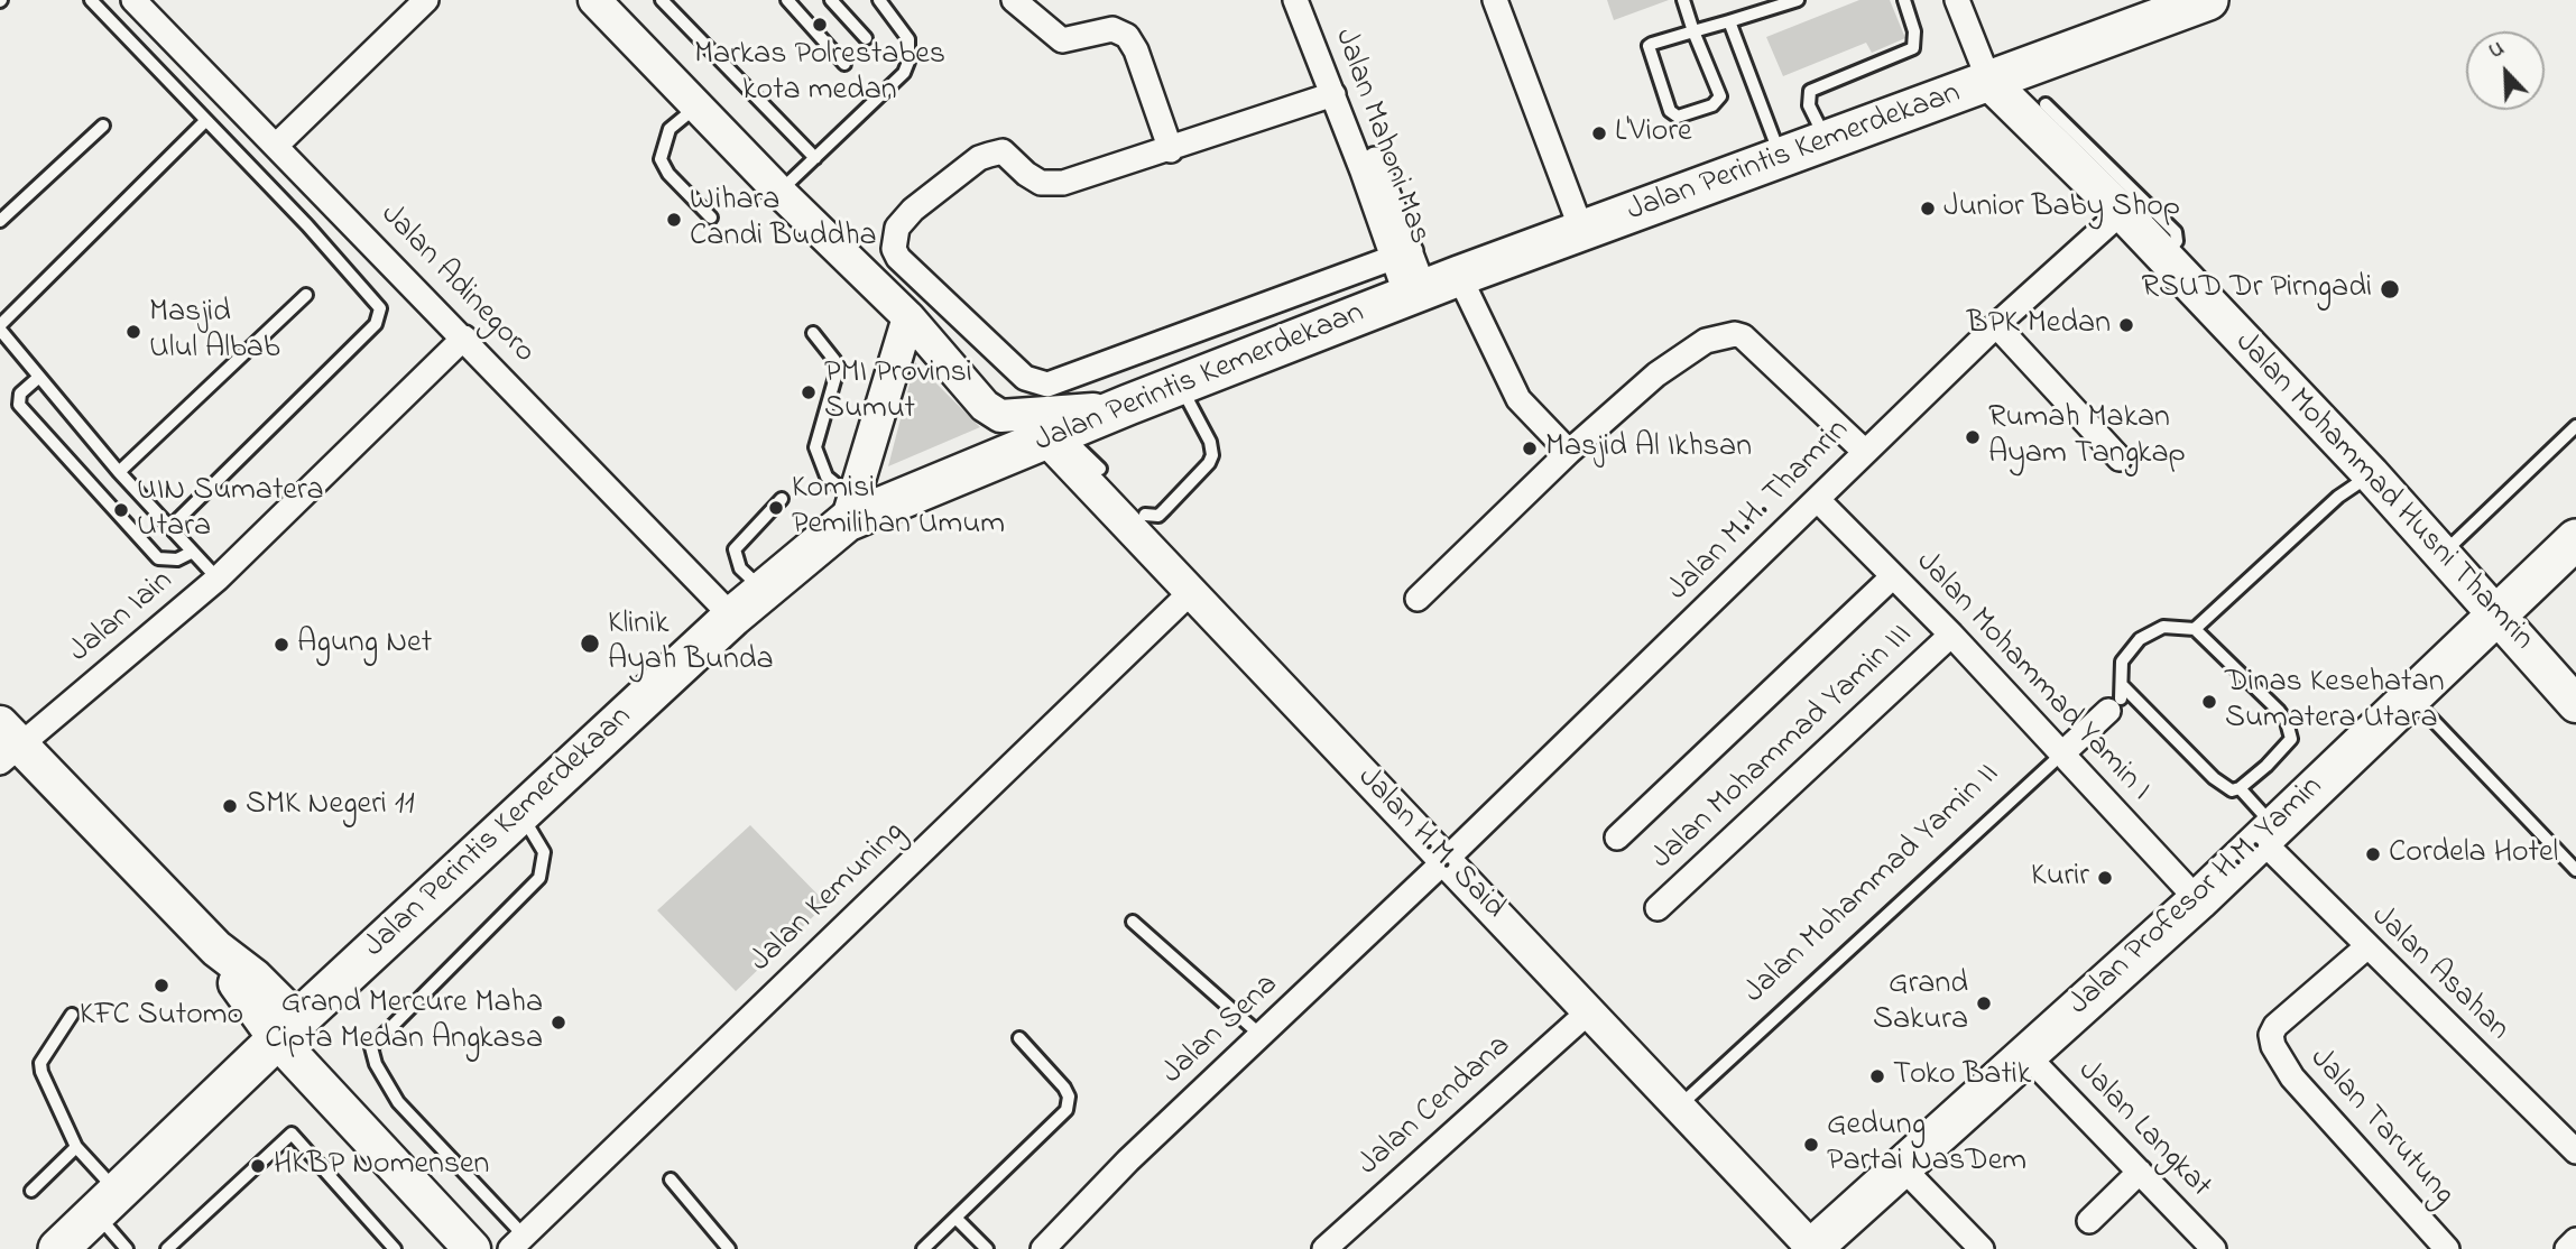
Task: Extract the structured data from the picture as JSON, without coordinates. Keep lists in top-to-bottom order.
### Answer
{
  "streets": {
    "main road": ["Jalan Perintis Kemerdekaan", "Jalan Mohammad Husni Thamrin", "Jalan Profesor H.M. Yamin"],
    "street": [
      "Jalan Mahoni Mas",
      "Jalan Adinegoro",
      "Jalan M.H. Thamrin",
      "Jalan Iain",
      "Jalan Mohammad Yamin I",
      "Jalan Mohammad Yamin III",
      "Jalan H.M. Said",
      "Jalan Mohammad Yamin II",
      "Jalan Kemuning",
      "Jalan Asahan",
      "Jalan Sena",
      "Jalan Cendana",
      "Jalan Tarutung",
      "Jalan Langkat"
    ]
  },
  "crossings": [
    ["Jalan Mahoni Mas", "Jalan Perintis Kemerdekaan"],
    ["Jalan Perintis Kemerdekaan", "Jalan Adinegoro"],
    ["Jalan Perintis Kemerdekaan", "Jalan Mohammad Husni Thamrin"],
    ["Jalan Perintis Kemerdekaan", "Jalan H.M. Said"],
    ["Jalan Adinegoro", "Jalan Iain"],
    ["Jalan Mohammad Husni Thamrin", "Jalan M.H. Thamrin"],
    ["Jalan Mohammad Husni Thamrin", "Jalan Profesor H.M. Yamin"],
    ["Jalan M.H. Thamrin", "Jalan Mohammad Yamin I"],
    ["Jalan M.H. Thamrin", "Jalan H.M. Said"],
    ["Jalan M.H. Thamrin", "Jalan Sena"],
    ["Jalan Mohammad Yamin I", "Jalan Mohammad Yamin III"],
    ["Jalan Mohammad Yamin I", "Jalan Mohammad Yamin II"],
    ["Jalan Mohammad Yamin I", "Jalan Profesor H.M. Yamin"],
    ["Jalan H.M. Said", "Jalan Mohammad Yamin II"],
    ["Jalan H.M. Said", "Jalan Profesor H.M. Yamin"],
    ["Jalan H.M. Said", "Jalan Kemuning"],
    ["Jalan H.M. Said", "Jalan Sena"],
    ["Jalan H.M. Said", "Jalan Cendana"],
    ["Jalan Profesor H.M. Yamin", "Jalan Asahan"],
    ["Jalan Profesor H.M. Yamin", "Jalan Langkat"],
    ["Jalan Asahan", "Jalan Tarutung"]
  ],
  "places": [
    "Markas Polrestabes kota medan",
    "L'Viore",
    "Junior Baby Shop",
    "Wihara Candi Buddha",
    "RSUD Dr Pirngadi",
    "BPK Medan",
    "Masjid Ulul Albab",
    "PMI Provinsi Sumut",
    "Rumah Makan Ayam Tangkap",
    "Masjid Al Ikhsan",
    "Komisi Pemilihan Umum",
    "UIN Sumatera Utara",
    "Klinik Ayah Bunda",
    "Agung Net",
    "Dinas Kesehatan Sumatera Utara",
    "SMK Negeri 11",
    "Cordela Hotel",
    "Kurir",
    "KFC Sutomo",
    "Grand Sakura",
    "Grand Mercure Maha Cipta Medan Angkasa",
    "Toko Batik",
    "Gedung Partai NasDem",
    "HKBP Nomensen"
  ],
  "north": "top left"
}
